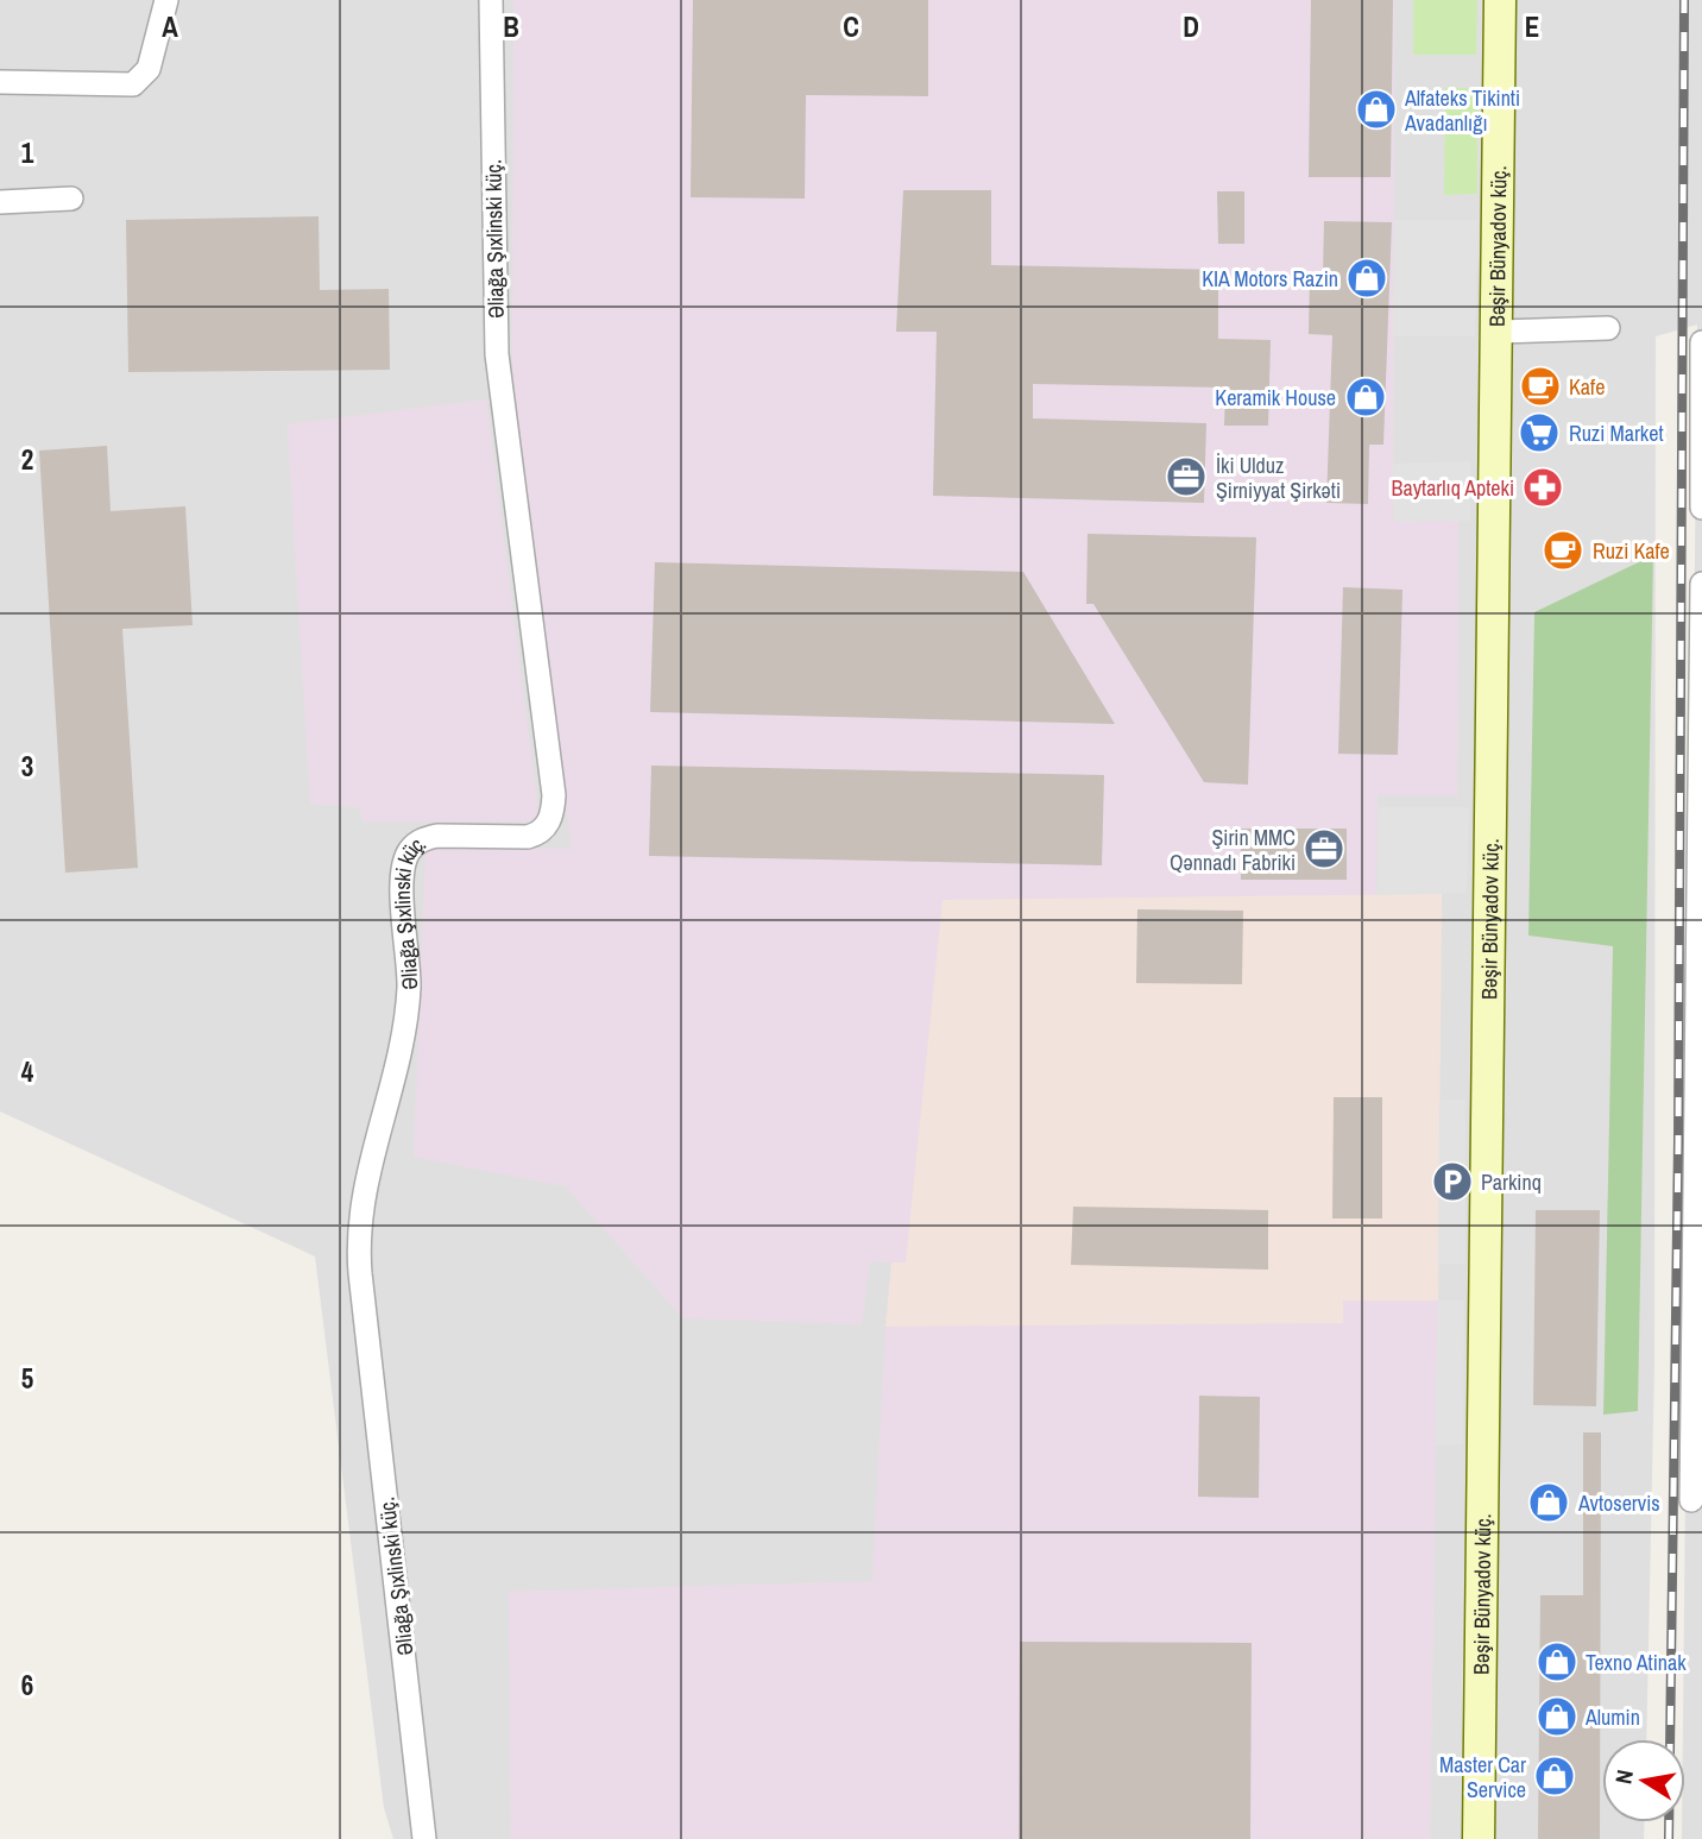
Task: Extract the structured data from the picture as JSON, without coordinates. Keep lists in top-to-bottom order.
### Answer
{
  "streets": {
    "street": ["Əliağa Şıxlinski küç.", "Bəşir Bünyadov küç."]
  },
  "places": {
    "shop": [
      "Alfateks Tikinti Avadanlığı",
      "KIA Motors Razin",
      "Keramik House",
      "Avtoservis",
      "Texno Atinak",
      "Alumin",
      "Master Car Service"
    ],
    "cafe": ["Kafe", "Ruzi Kafe"],
    "supermarket": ["Ruzi Market"],
    "office": ["İki Ulduz Şirniyyat Şirkəti", "Şirin MMC Qənnadı Fabriki"],
    "pharmacy": ["Baytarlıq Apteki"],
    "parking": ["Parkinq"]
  },
  "north": "left",
  "grid": {
    "columns": [
      "A",
      "B",
      "C",
      "D",
      "E"
    ],
    "rows": [
      "1",
      "2",
      "3",
      "4",
      "5",
      "6"
    ]
  }
}
